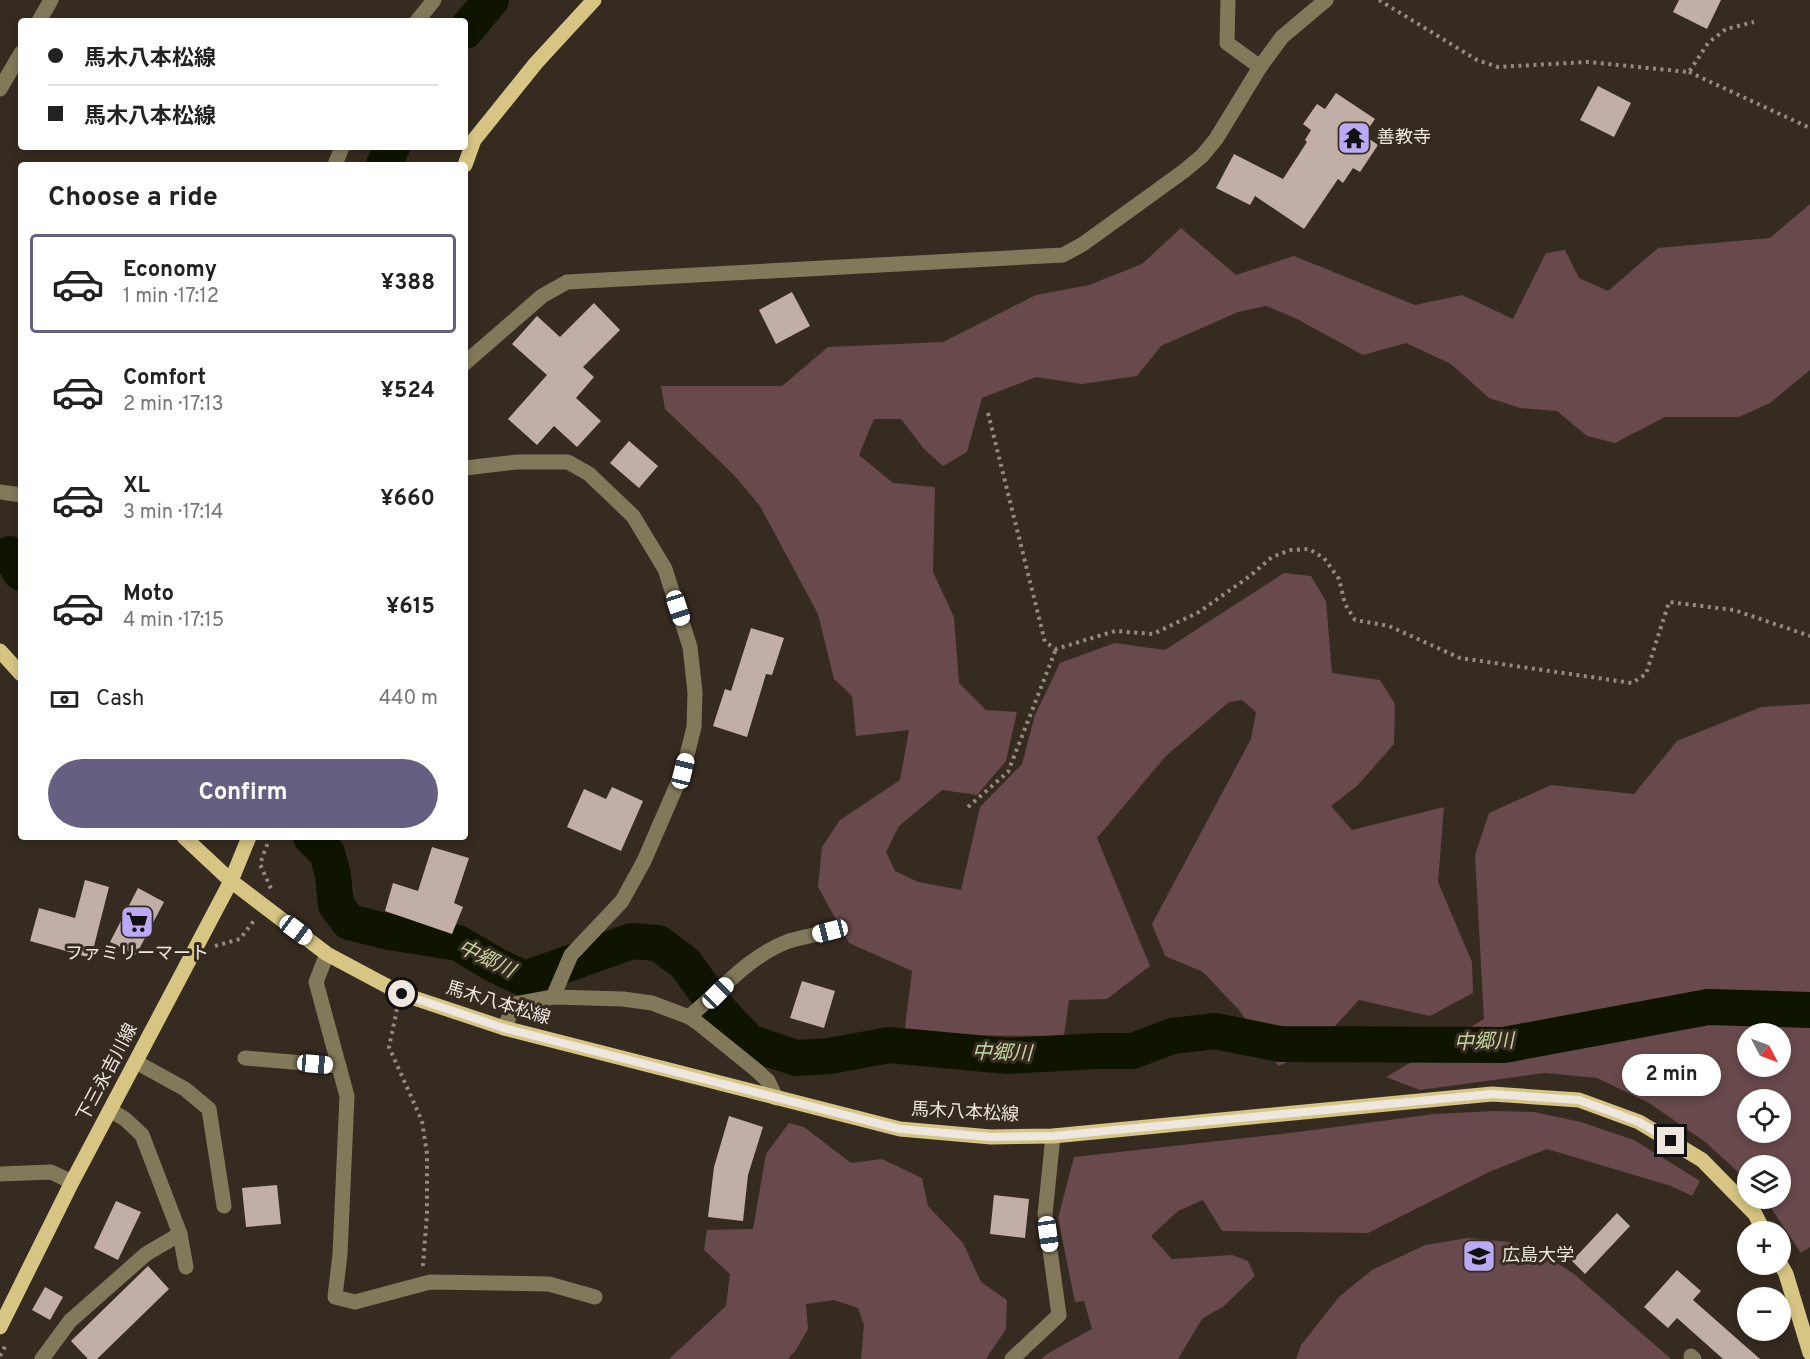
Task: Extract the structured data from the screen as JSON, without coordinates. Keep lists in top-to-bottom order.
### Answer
{
  "streets": {
    "main road": ["馬木八本松線", "下三永吉川線"]
  },
  "crossings": [
    ["馬木八本松線", "下三永吉川線"]
  ],
  "water": ["中郷川"],
  "places": {
    "temple": ["善教寺"],
    "supermarket": ["ファミリーマート"],
    "school or university": ["広島大学"]
  },
  "north": "bottom right",
  "page": {
    "banner": ["馬木八本松線", "馬木八本松線"],
    "heading": "Choose a ride",
    "list": [
      {
        "name": "Economy",
        "note": "1 min · 17:12",
        "value": "¥388"
      },
      {
        "name": "Comfort",
        "note": "2 min · 17:13",
        "value": "¥524"
      },
      {
        "name": "XL",
        "note": "3 min · 17:14",
        "value": "¥660"
      },
      {
        "name": "Moto",
        "note": "4 min · 17:15",
        "value": "¥615"
      }
    ],
    "pay": ["Cash", "440 m"],
    "buttons": "Confirm",
    "map_buttons": ["+", "−"],
    "bubble": "2 min"
  }
}
